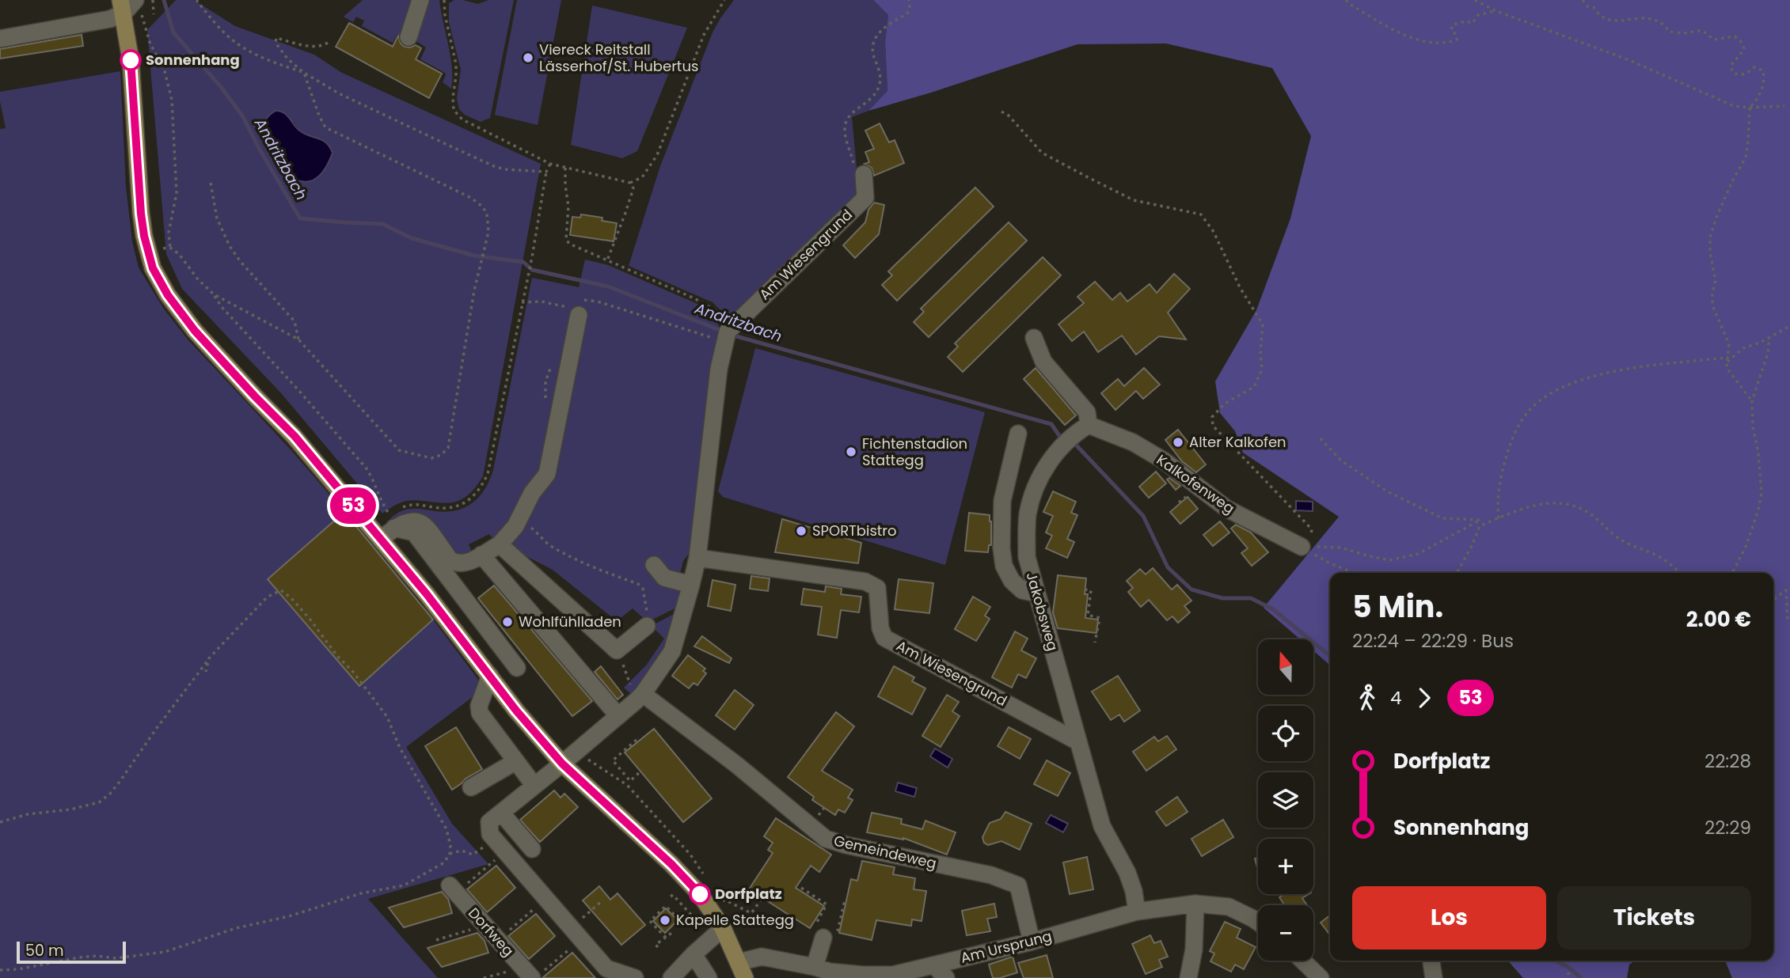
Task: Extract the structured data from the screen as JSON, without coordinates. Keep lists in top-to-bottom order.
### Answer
{
  "streets": {
    "street": [
      "Am Wiesengrund",
      "Kalkofenweg",
      "Jakobsweg",
      "Gemeindeweg",
      "Dorfweg",
      "Am Ursprung"
    ]
  },
  "crossings": [
    ["Am Wiesengrund", "Jakobsweg"],
    ["Am Wiesengrund", "Gemeindeweg"],
    ["Kalkofenweg", "Jakobsweg"],
    ["Jakobsweg", "Am Ursprung"],
    ["Gemeindeweg", "Am Ursprung"]
  ],
  "water": ["Andritzbach"],
  "places": [
    "Viereck Reitstall Lässerhof/St. Hubertus",
    "Sonnenhang",
    "Alter Kalkofen",
    "Fichtenstadion Stattegg",
    "SPORTbistro",
    "Wohlfühlladen",
    "Dorfplatz",
    "Kapelle Stattegg"
  ],
  "lines": ["bus line 53"],
  "scale_bar": "50 m",
  "north": "top",
  "page": {
    "on_map": "53",
    "heading": ["5 Min.", "22:24 – 22:29 · Bus", "2.00 €"],
    "map_buttons": ["+", "−"],
    "legs": ["4", "53"],
    "list": [
      {
        "name": "Dorfplatz",
        "value": "22:28"
      },
      {
        "name": "Sonnenhang",
        "value": "22:29"
      }
    ],
    "buttons": ["Los", "Tickets"],
    "scale": "50 m"
  }
}
